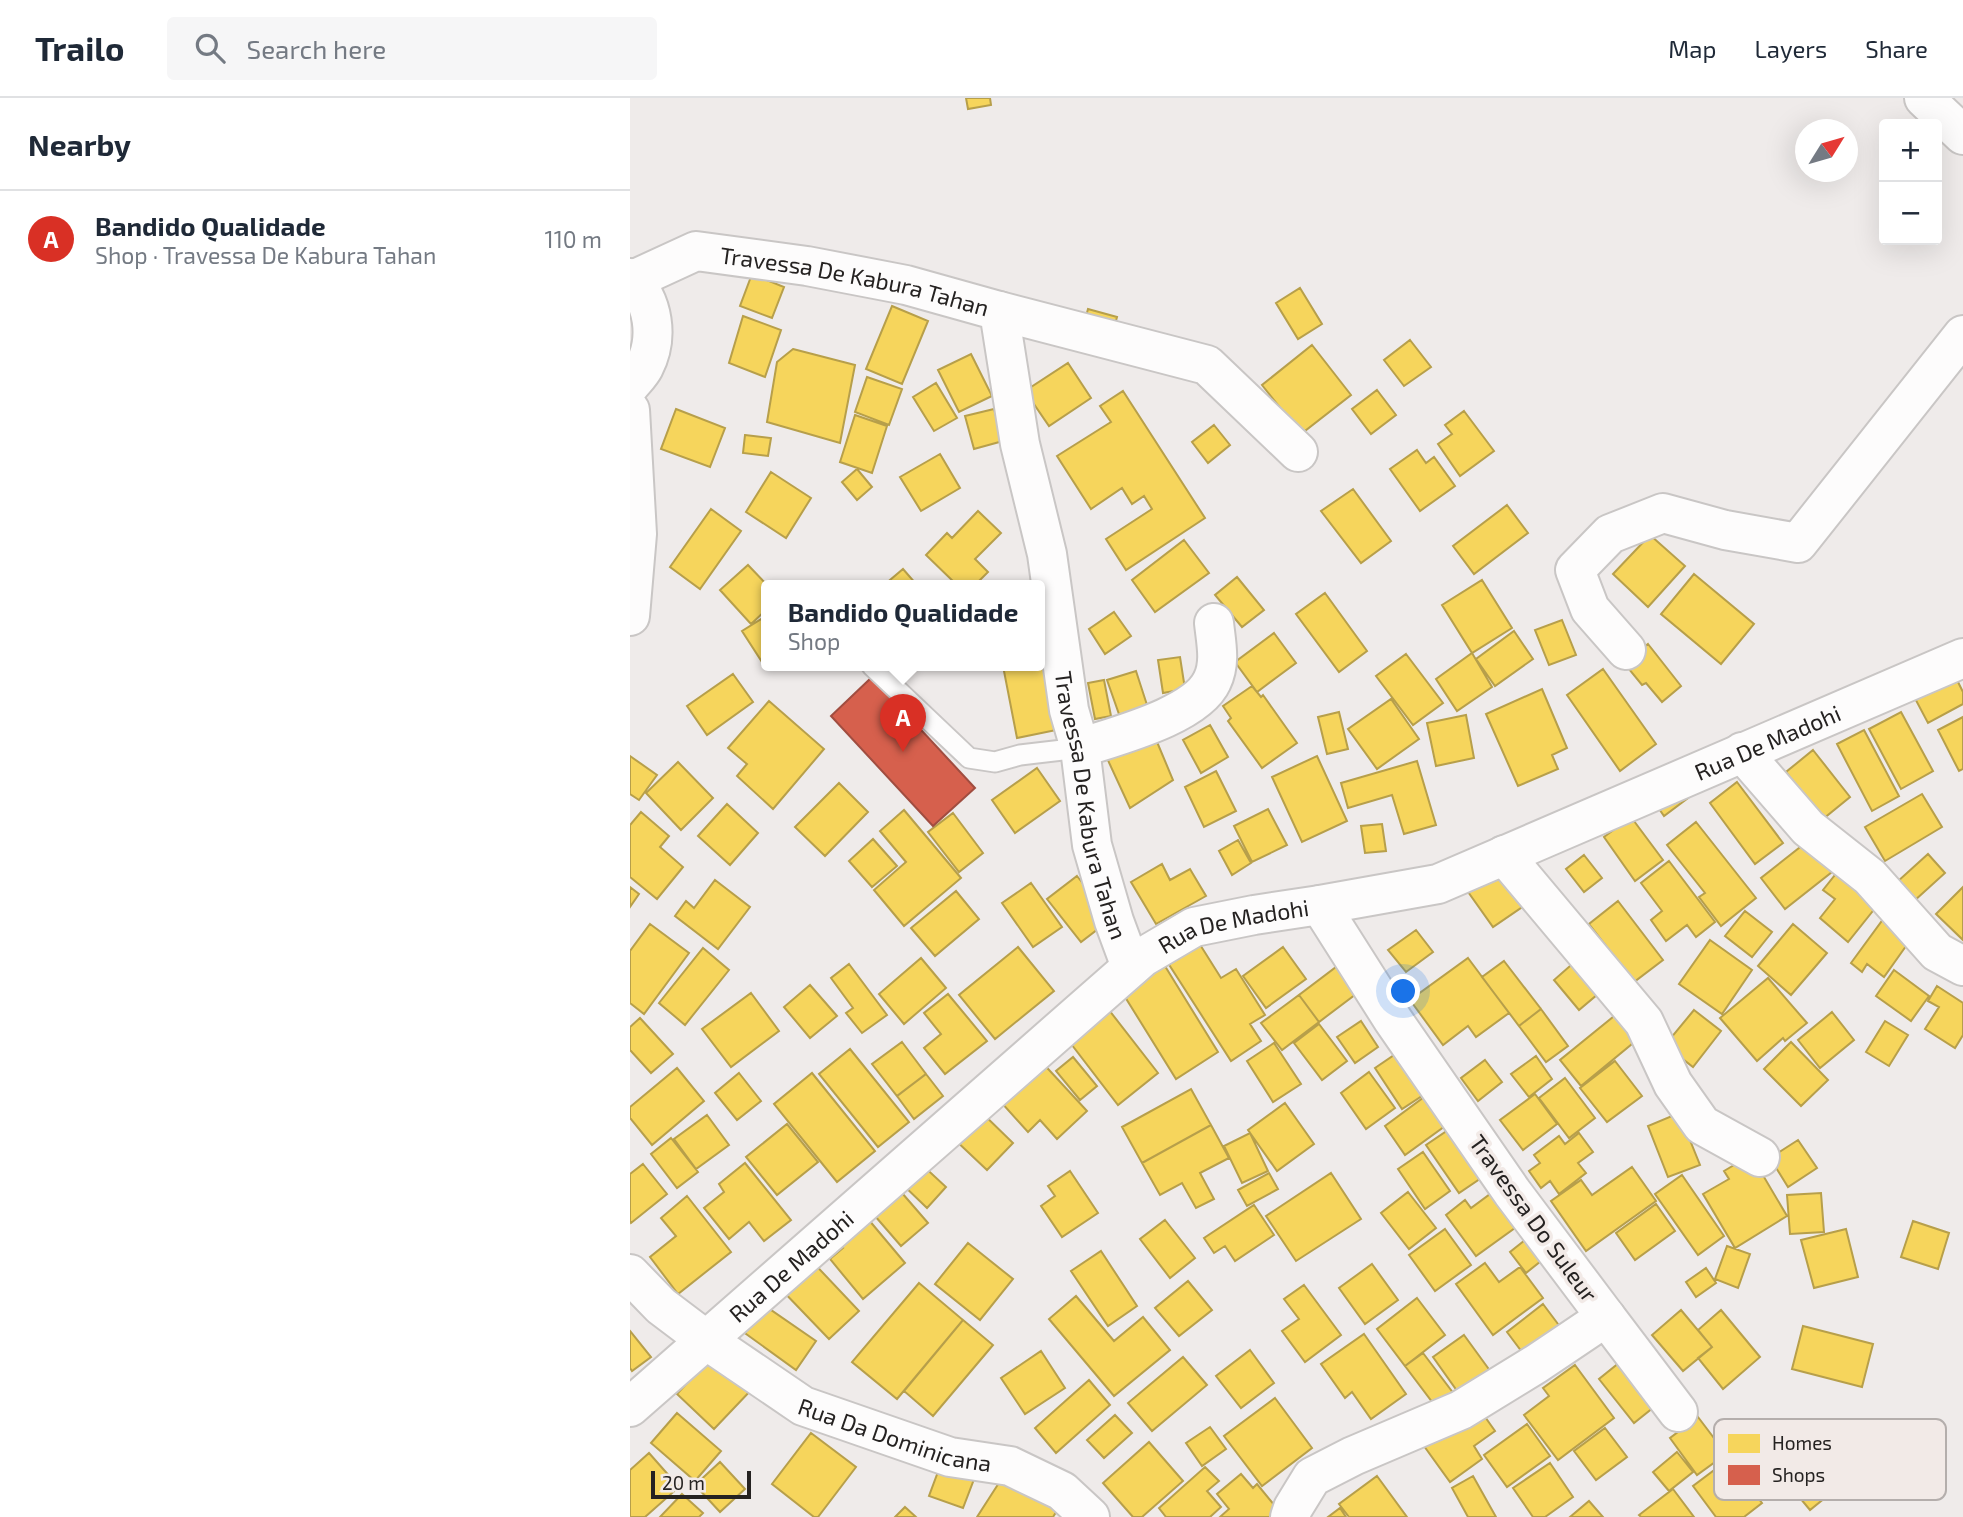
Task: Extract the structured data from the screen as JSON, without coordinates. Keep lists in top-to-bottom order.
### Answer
{
  "streets": {
    "street": [
      "Travessa De Kabura Tahan",
      "Rua De Madohi",
      "Travessa Do Suleur",
      "Rua Da Dominicana"
    ]
  },
  "crossings": [
    ["Travessa De Kabura Tahan", "Rua De Madohi"],
    ["Rua De Madohi", "Travessa Do Suleur"],
    ["Rua De Madohi", "Rua Da Dominicana"]
  ],
  "legend": ["Homes", "Shops"],
  "scale_bar": "20 m",
  "north": "top right",
  "page": {
    "header": "Trailo",
    "search": "Search here",
    "nav": ["Map", "Layers", "Share"],
    "heading": "Nearby",
    "map_buttons": ["+", "−"],
    "list": [
      {
        "mark": "A",
        "name": "Bandido Qualidade",
        "note": "Shop · Travessa De Kabura Tahan",
        "value": "110 m"
      }
    ],
    "popup": ["Bandido Qualidade", "Shop"],
    "pins": "A",
    "scale": "20 m"
  }
}
